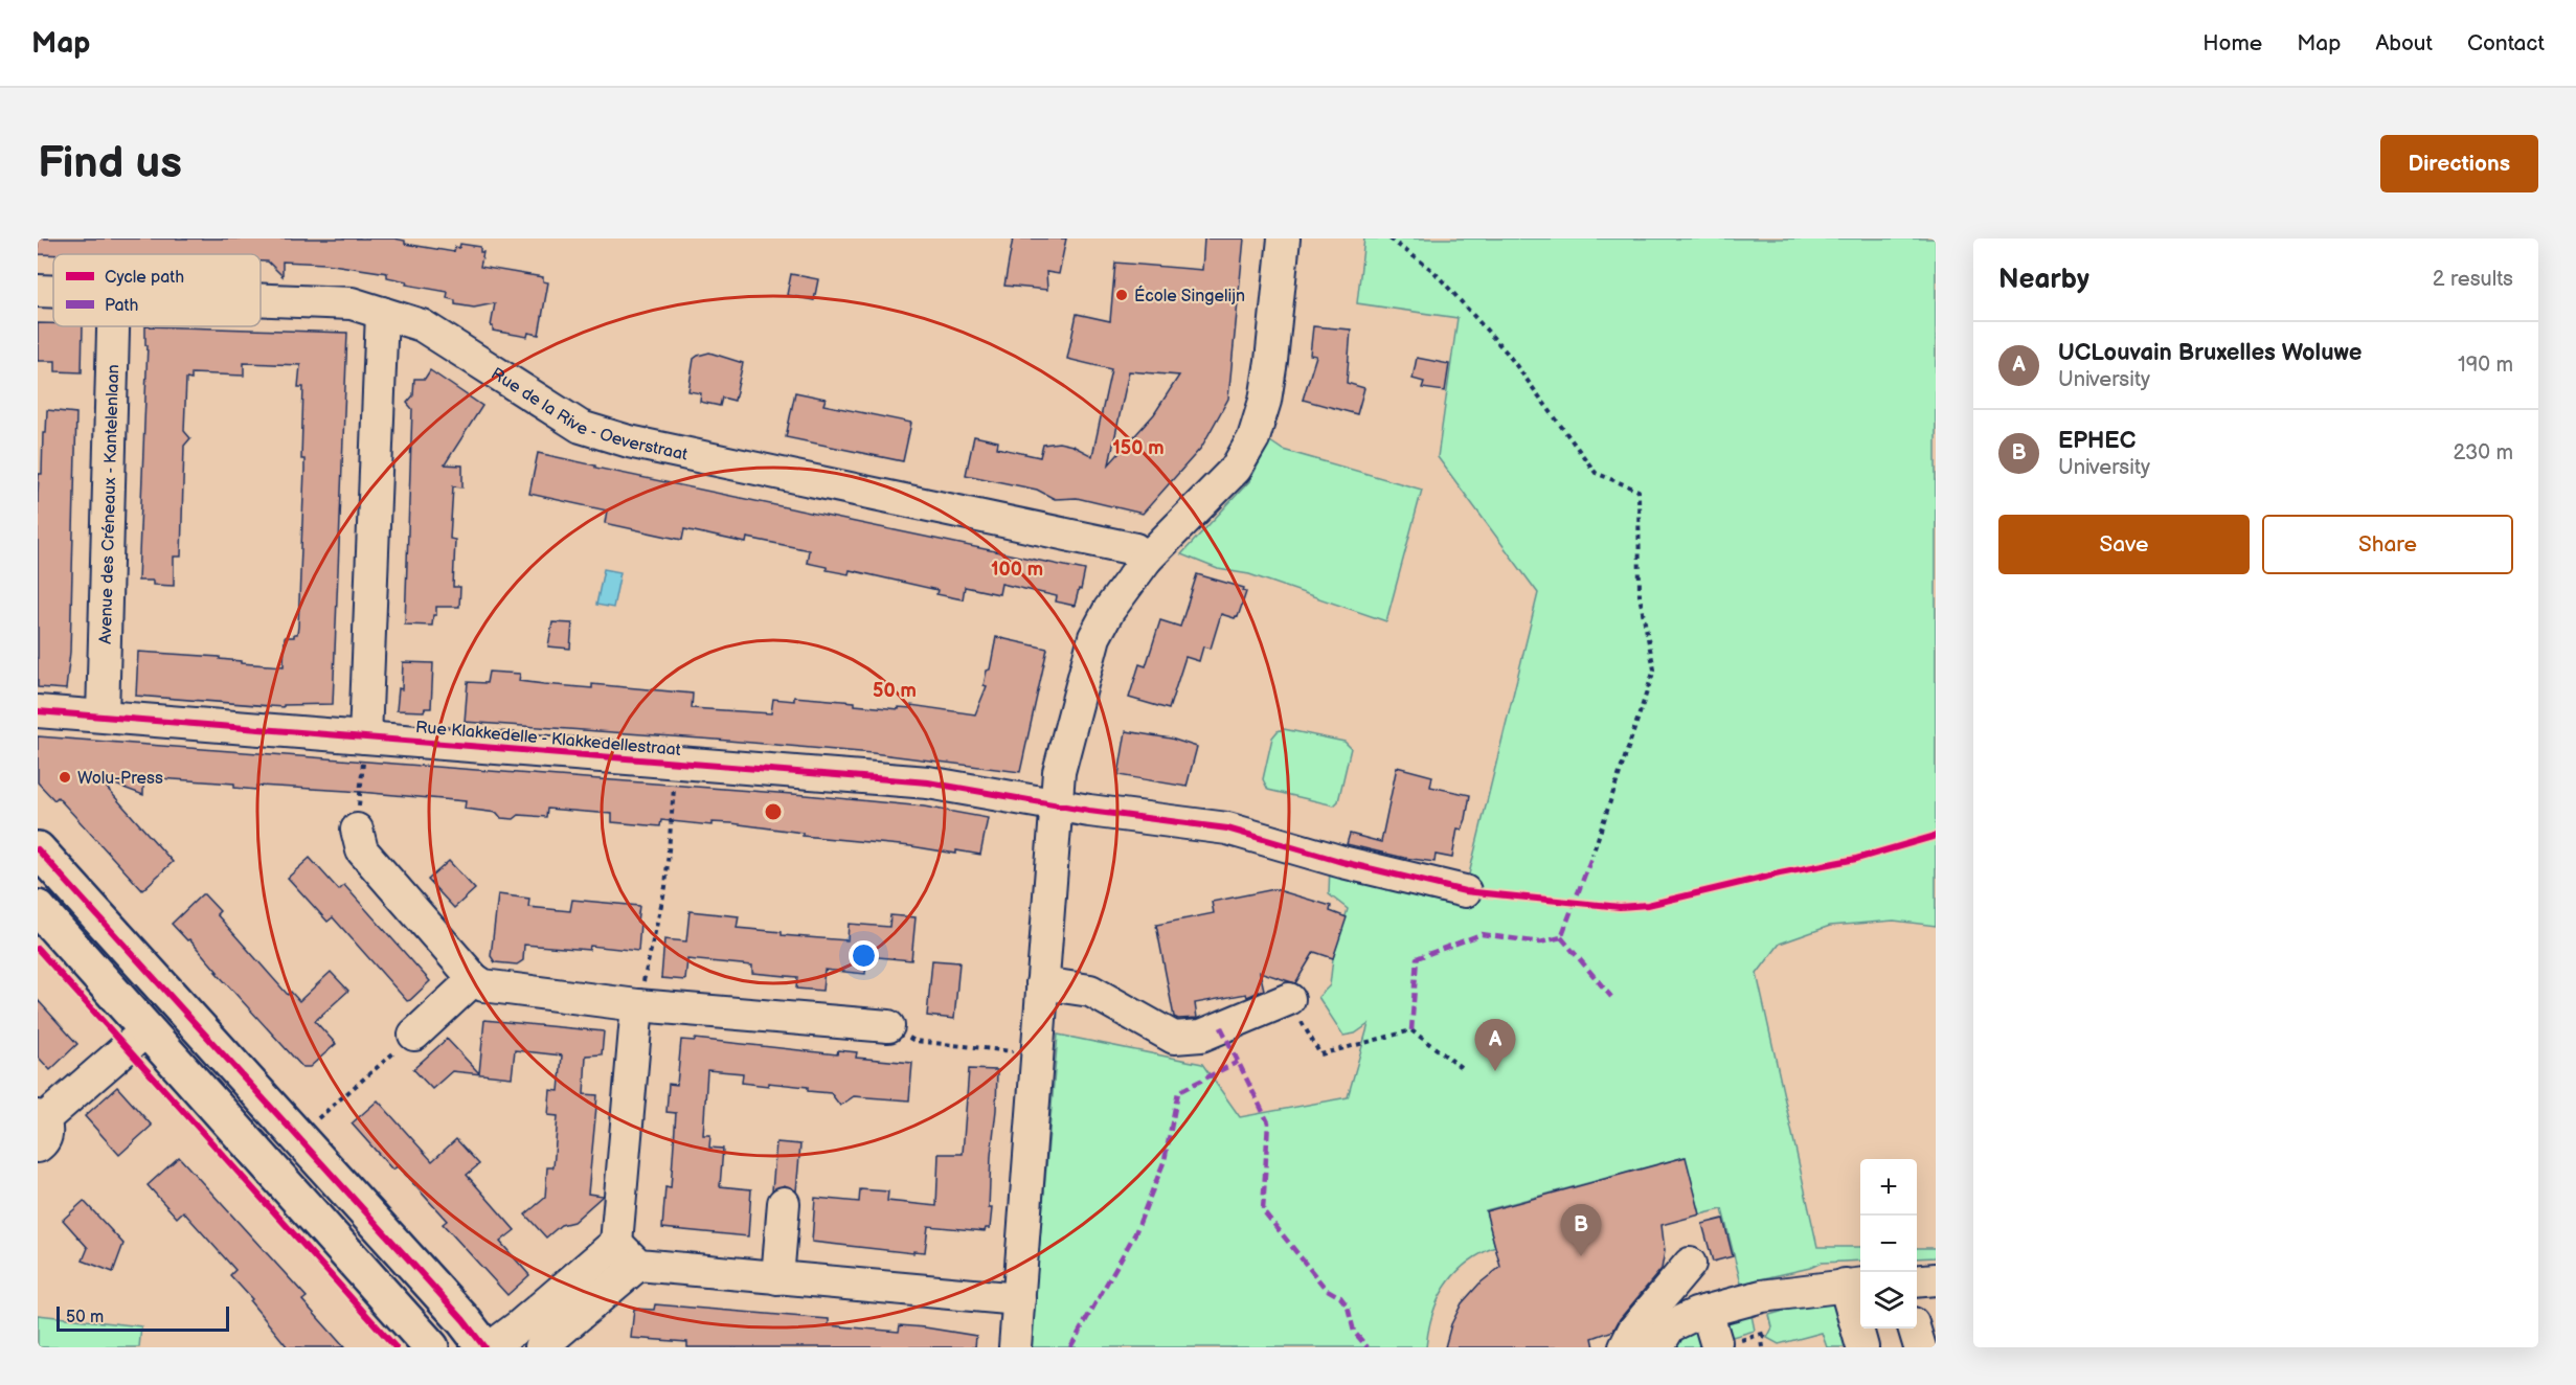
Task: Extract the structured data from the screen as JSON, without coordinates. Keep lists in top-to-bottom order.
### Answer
{
  "streets": {
    "street": ["Rue de la Rive - Oeverstraat", "Avenue des Créneaux - Kantelenlaan", "Rue Klakkedelle - Klakkedellestraat"]
  },
  "crossings": [
    ["Avenue des Créneaux - Kantelenlaan", "Rue Klakkedelle - Klakkedellestraat"]
  ],
  "places": ["École Singelijn", "Wolu-Press"],
  "legend": ["Cycle path", "Path"],
  "scale_bar": "50 m",
  "page": {
    "header": "Map",
    "nav": [
      "Home",
      "Map",
      "About",
      "Contact"
    ],
    "buttons": [
      "Directions",
      ["Save", "Share"]
    ],
    "title": "Find us",
    "heading": ["Nearby", "2 results"],
    "list": [
      {
        "mark": "A",
        "name": "UCLouvain Bruxelles Woluwe",
        "note": "University",
        "value": "190 m"
      },
      {
        "mark": "B",
        "name": "EPHEC",
        "note": "University",
        "value": "230 m"
      }
    ],
    "pins": ["A", "B"],
    "map_buttons": ["+", "−"],
    "scale": "50 m"
  },
  "rings": ["150 m", "100 m", "50 m"]
}
